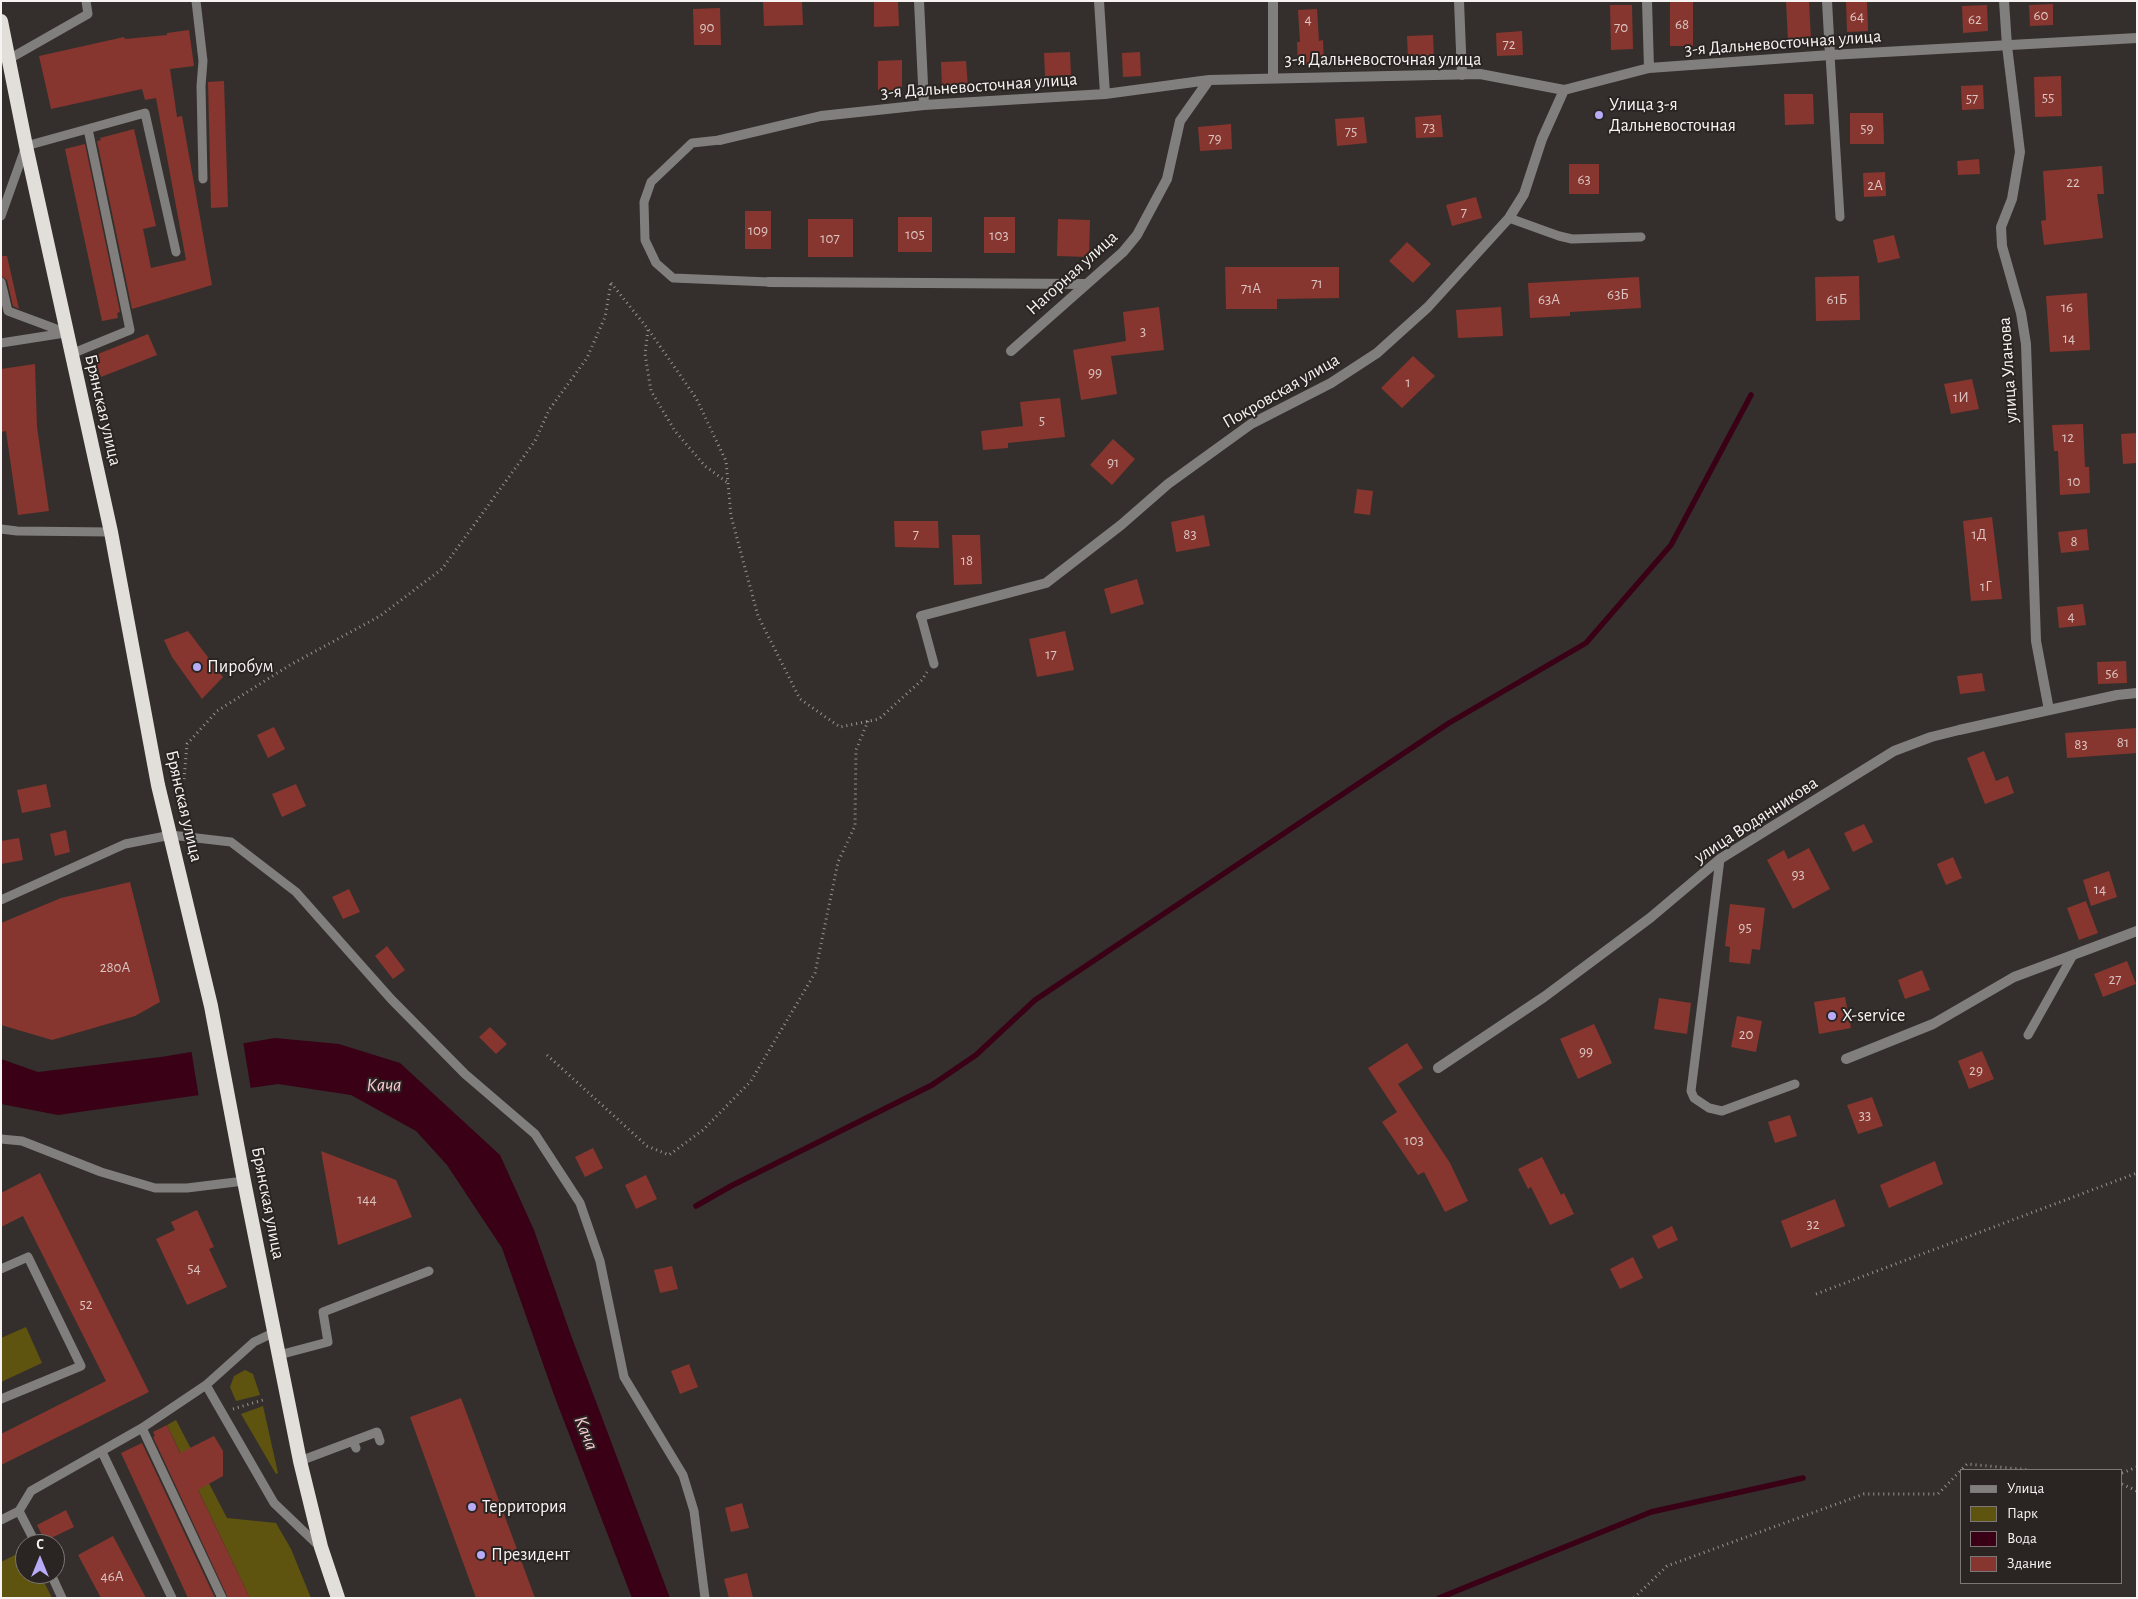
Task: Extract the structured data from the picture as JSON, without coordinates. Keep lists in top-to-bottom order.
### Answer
{
  "streets": {
    "highway": ["Брянская улица"],
    "street": [
      "3-я Дальневосточная улица",
      "Нагорная улица",
      "улица Уланова",
      "Покровская улица",
      "улица Водянникова"
    ]
  },
  "crossings": [
    ["3-я Дальневосточная улица", "Нагорная улица"],
    ["3-я Дальневосточная улица", "улица Уланова"],
    ["3-я Дальневосточная улица", "Покровская улица"],
    ["улица Уланова", "улица Водянникова"]
  ],
  "water": ["Кача"],
  "places": [
    "Улица 3-я Дальневосточная",
    "Пиробум",
    "X-service",
    "Территория",
    "Президент"
  ],
  "house_numbers": [
    "60",
    "64",
    "4",
    "62",
    "68",
    "90",
    "70",
    "72",
    "55",
    "57",
    "73",
    "59",
    "75",
    "79",
    "63",
    "22",
    "2А",
    "7",
    "109",
    "105",
    "103",
    "107",
    "71",
    "71А",
    "63Б",
    "63А",
    "61Б",
    "16",
    "3",
    "14",
    "99",
    "1",
    "1И",
    "5",
    "12",
    "91",
    "10",
    "7",
    "83",
    "1Д",
    "8",
    "18",
    "1Г",
    "4",
    "17",
    "56",
    "81",
    "83",
    "93",
    "14",
    "95",
    "280А",
    "27",
    "20",
    "99",
    "29",
    "33",
    "103",
    "144",
    "32",
    "54",
    "52",
    "46А"
  ],
  "legend": [
    "Улица",
    "Парк",
    "Вода",
    "Здание"
  ],
  "north": "top"
}
